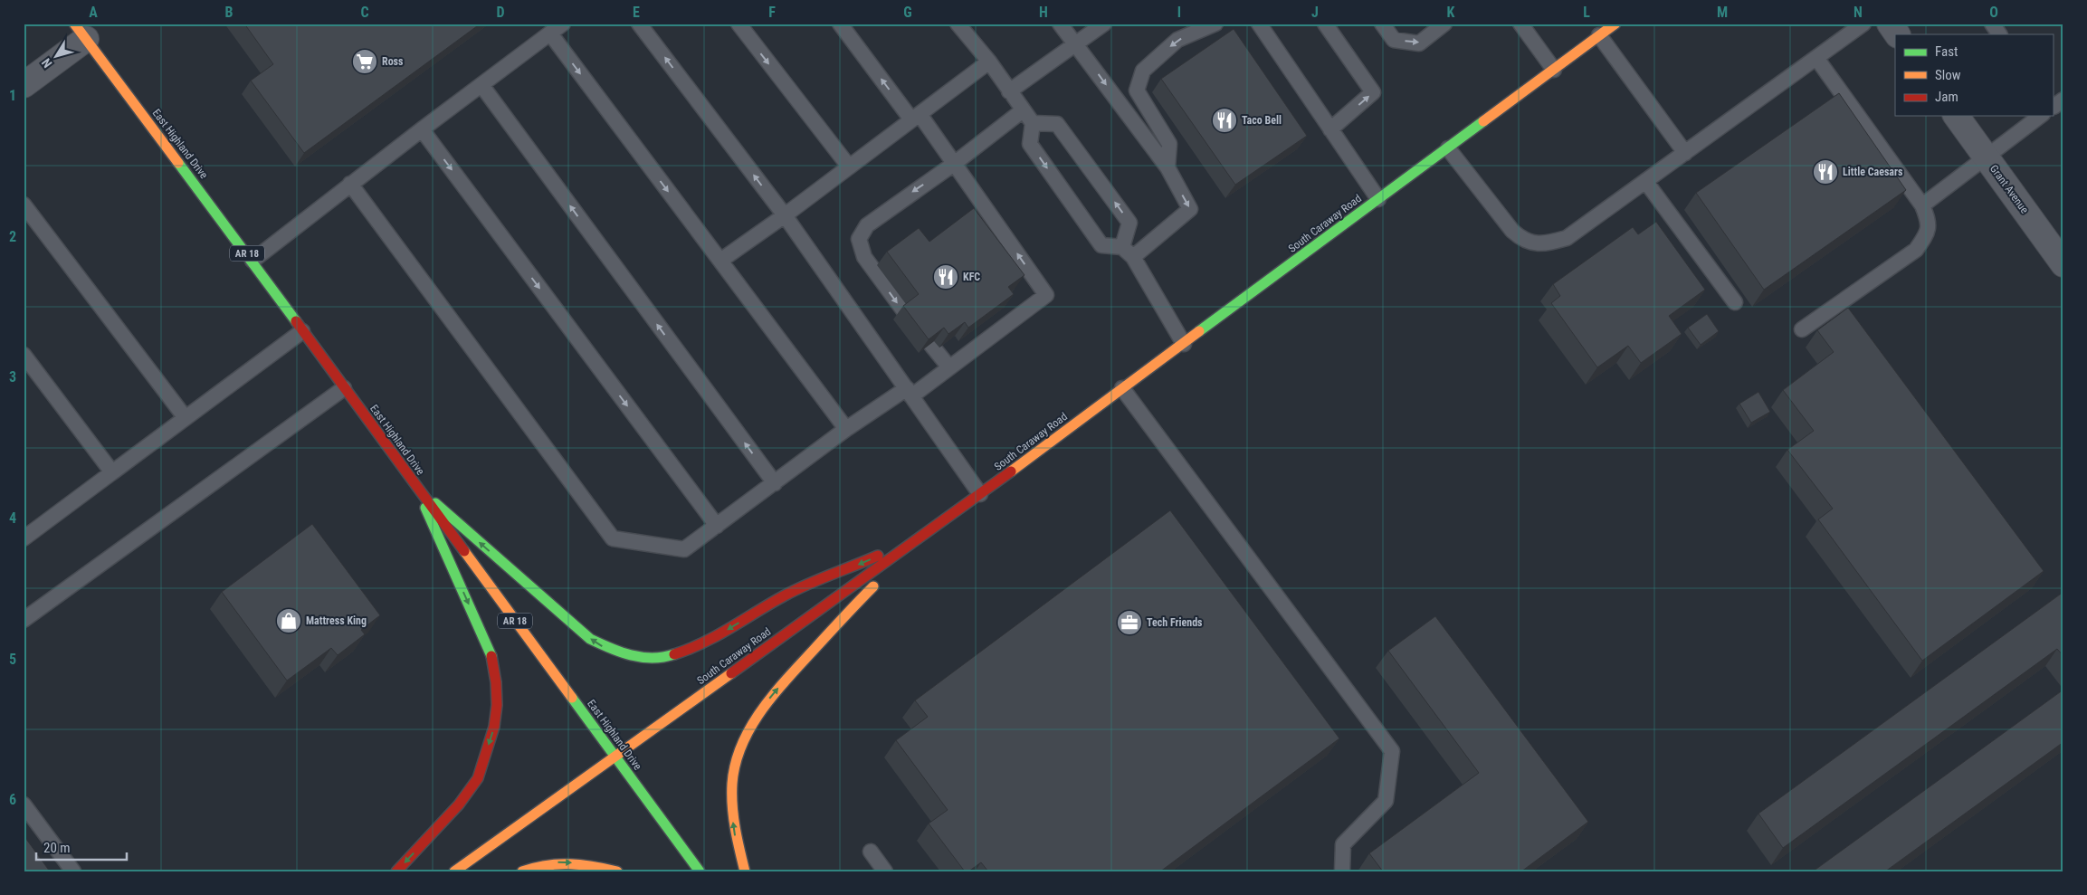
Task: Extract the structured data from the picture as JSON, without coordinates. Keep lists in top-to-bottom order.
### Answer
{
  "streets": {
    "main road": ["East Highland Drive", "South Caraway Road", "AR 18"],
    "street": ["Grant Avenue"]
  },
  "crossings": [
    ["East Highland Drive", "South Caraway Road"]
  ],
  "places": {
    "supermarket": ["Ross"],
    "restaurant": ["Taco Bell", "Little Caesars", "KFC"],
    "shop": ["Mattress King"],
    "office": ["Tech Friends"]
  },
  "legend": ["Fast", "Slow", "Jam"],
  "scale_bar": "20 m",
  "north": "bottom left",
  "grid": {
    "columns": [
      "A",
      "B",
      "C",
      "D",
      "E",
      "F",
      "G",
      "H",
      "I",
      "J",
      "K",
      "L",
      "M",
      "N",
      "O"
    ],
    "rows": [
      "1",
      "2",
      "3",
      "4",
      "5",
      "6"
    ]
  }
}
